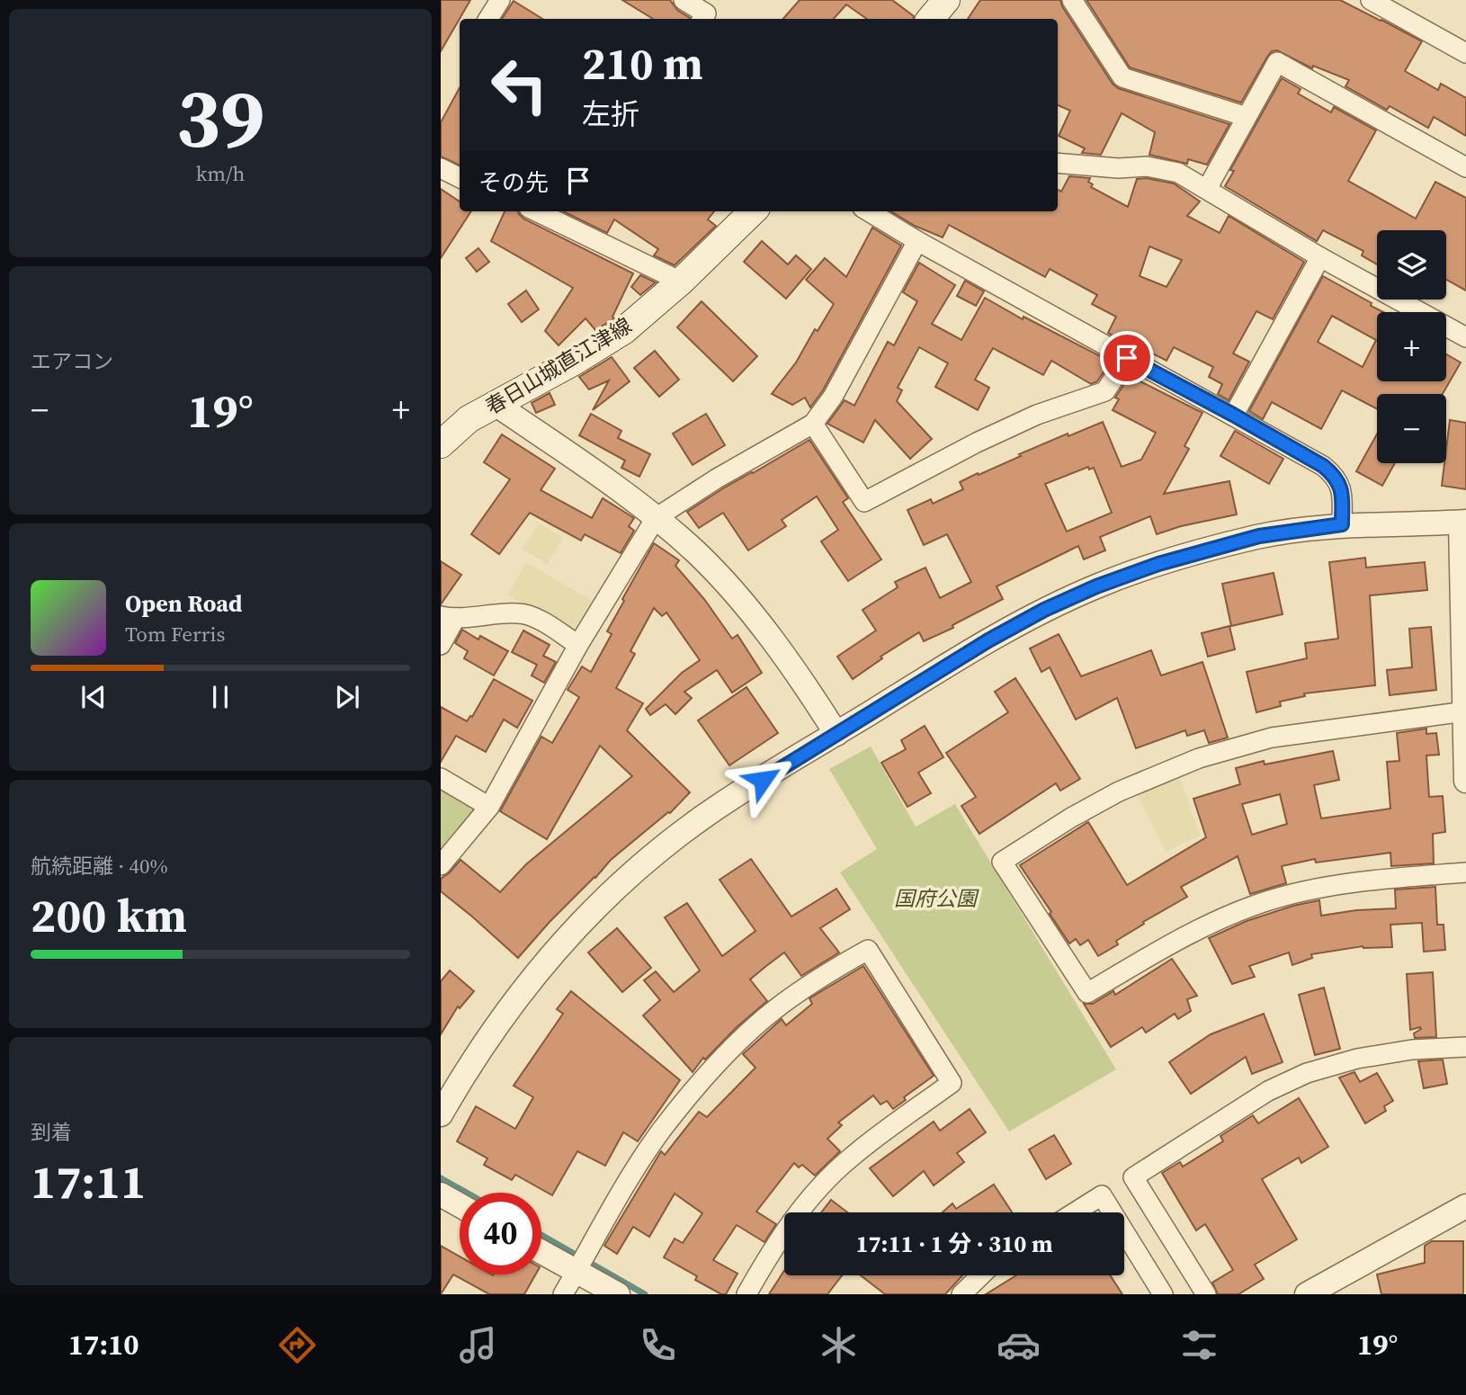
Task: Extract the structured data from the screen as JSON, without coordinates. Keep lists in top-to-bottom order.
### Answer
{
  "streets": {
    "main road": ["春日山城直江津線"]
  },
  "parks": ["国府公園"],
  "page": {
    "tile": [
      ["39", "km/h"],
      "エアコン",
      ["航続距離 · 40%", "200 km"],
      ["到着", "17:11"]
    ],
    "turn": ["210 m", "左折"],
    "then": "その先",
    "map_buttons": ["+", "−"],
    "heat": ["−", "19°", "+"],
    "song": ["Open Road", "Tom Ferris"],
    "limit": "40",
    "trip": "17:11 · 1 分 · 310 m",
    "tabs": ["17:10", "19°"]
  }
}
